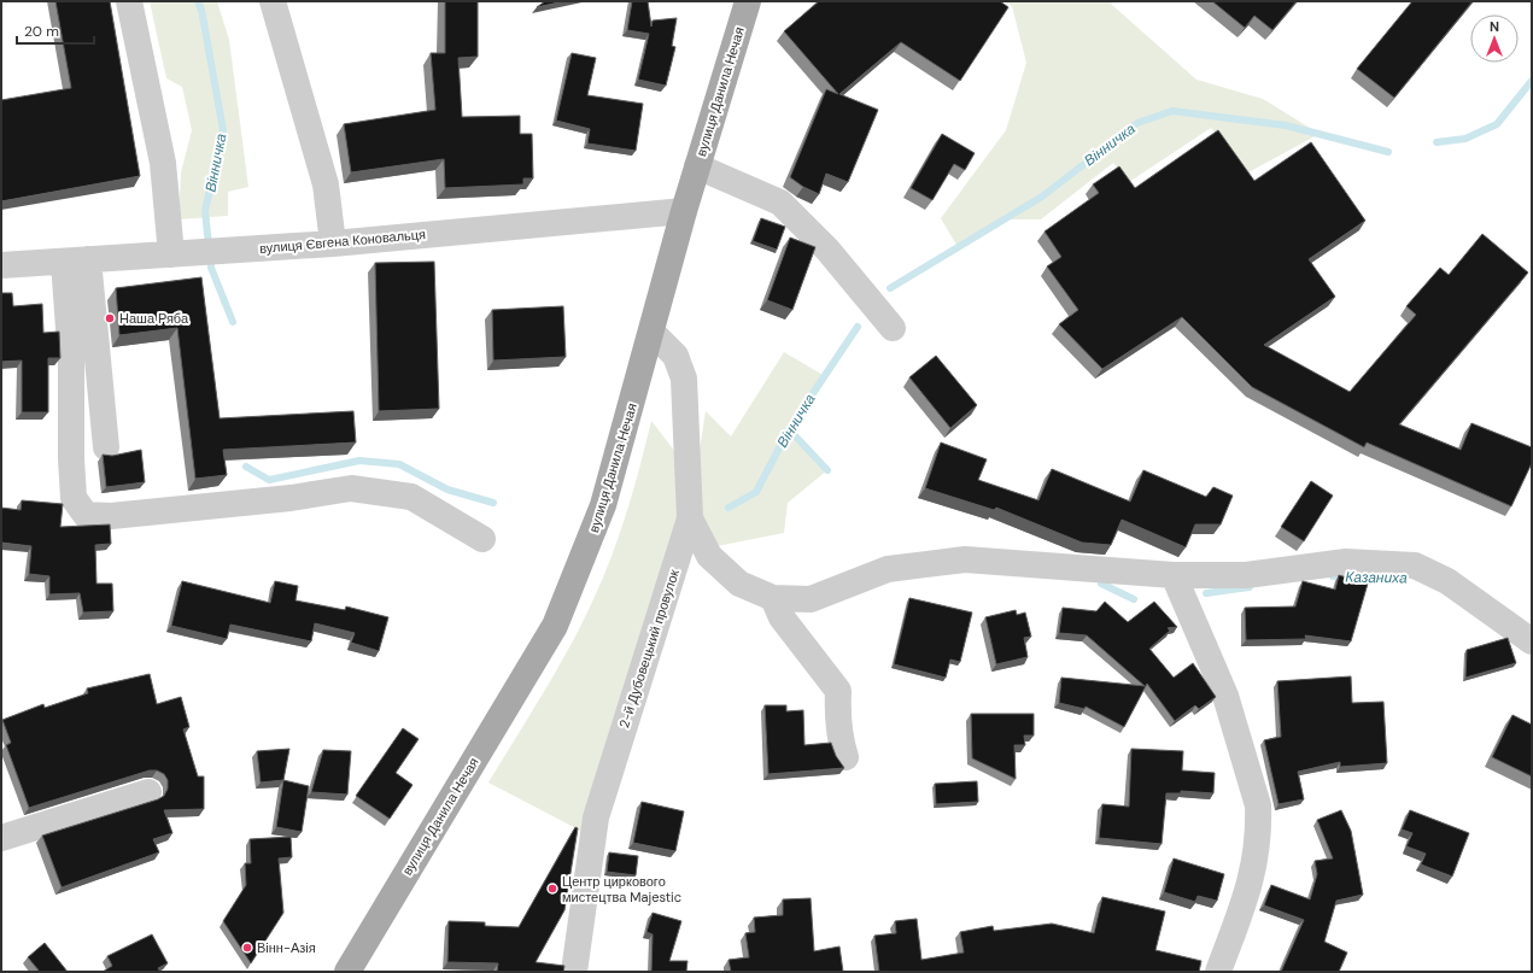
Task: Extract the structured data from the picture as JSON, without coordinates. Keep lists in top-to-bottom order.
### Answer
{
  "streets": {
    "main road": ["вулиця Данила Нечая"],
    "street": ["вулиця Євгена Коновальця", "2-й Дубовецький провулок"]
  },
  "crossings": [
    ["вулиця Данила Нечая", "вулиця Євгена Коновальця"],
    ["вулиця Данила Нечая", "2-й Дубовецький провулок"]
  ],
  "water": ["Вінничка", "Казаниха"],
  "places": ["Наша Ряба", "Центр циркового мистецтва Majestic", "Вінн-Азія"],
  "scale_bar": "20 m",
  "north": "top"
}
